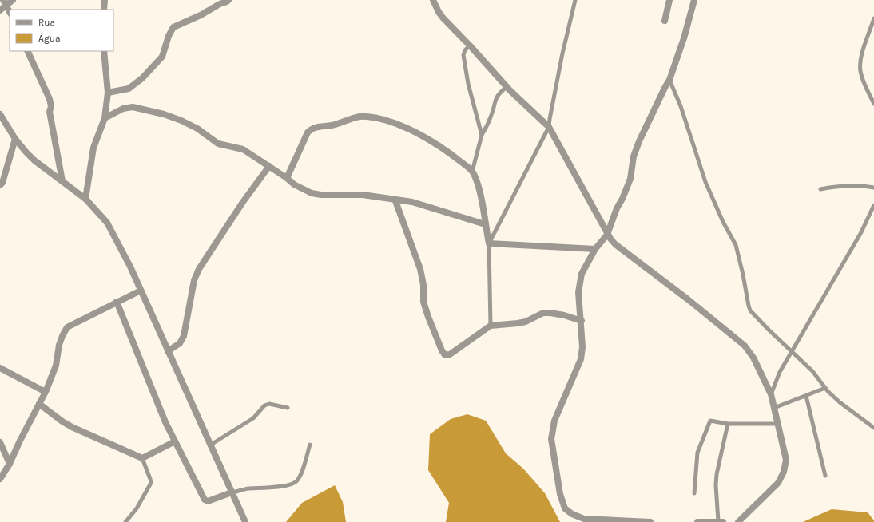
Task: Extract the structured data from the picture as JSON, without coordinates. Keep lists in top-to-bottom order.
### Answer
{
  "legend": ["Rua", "Água"]
}
